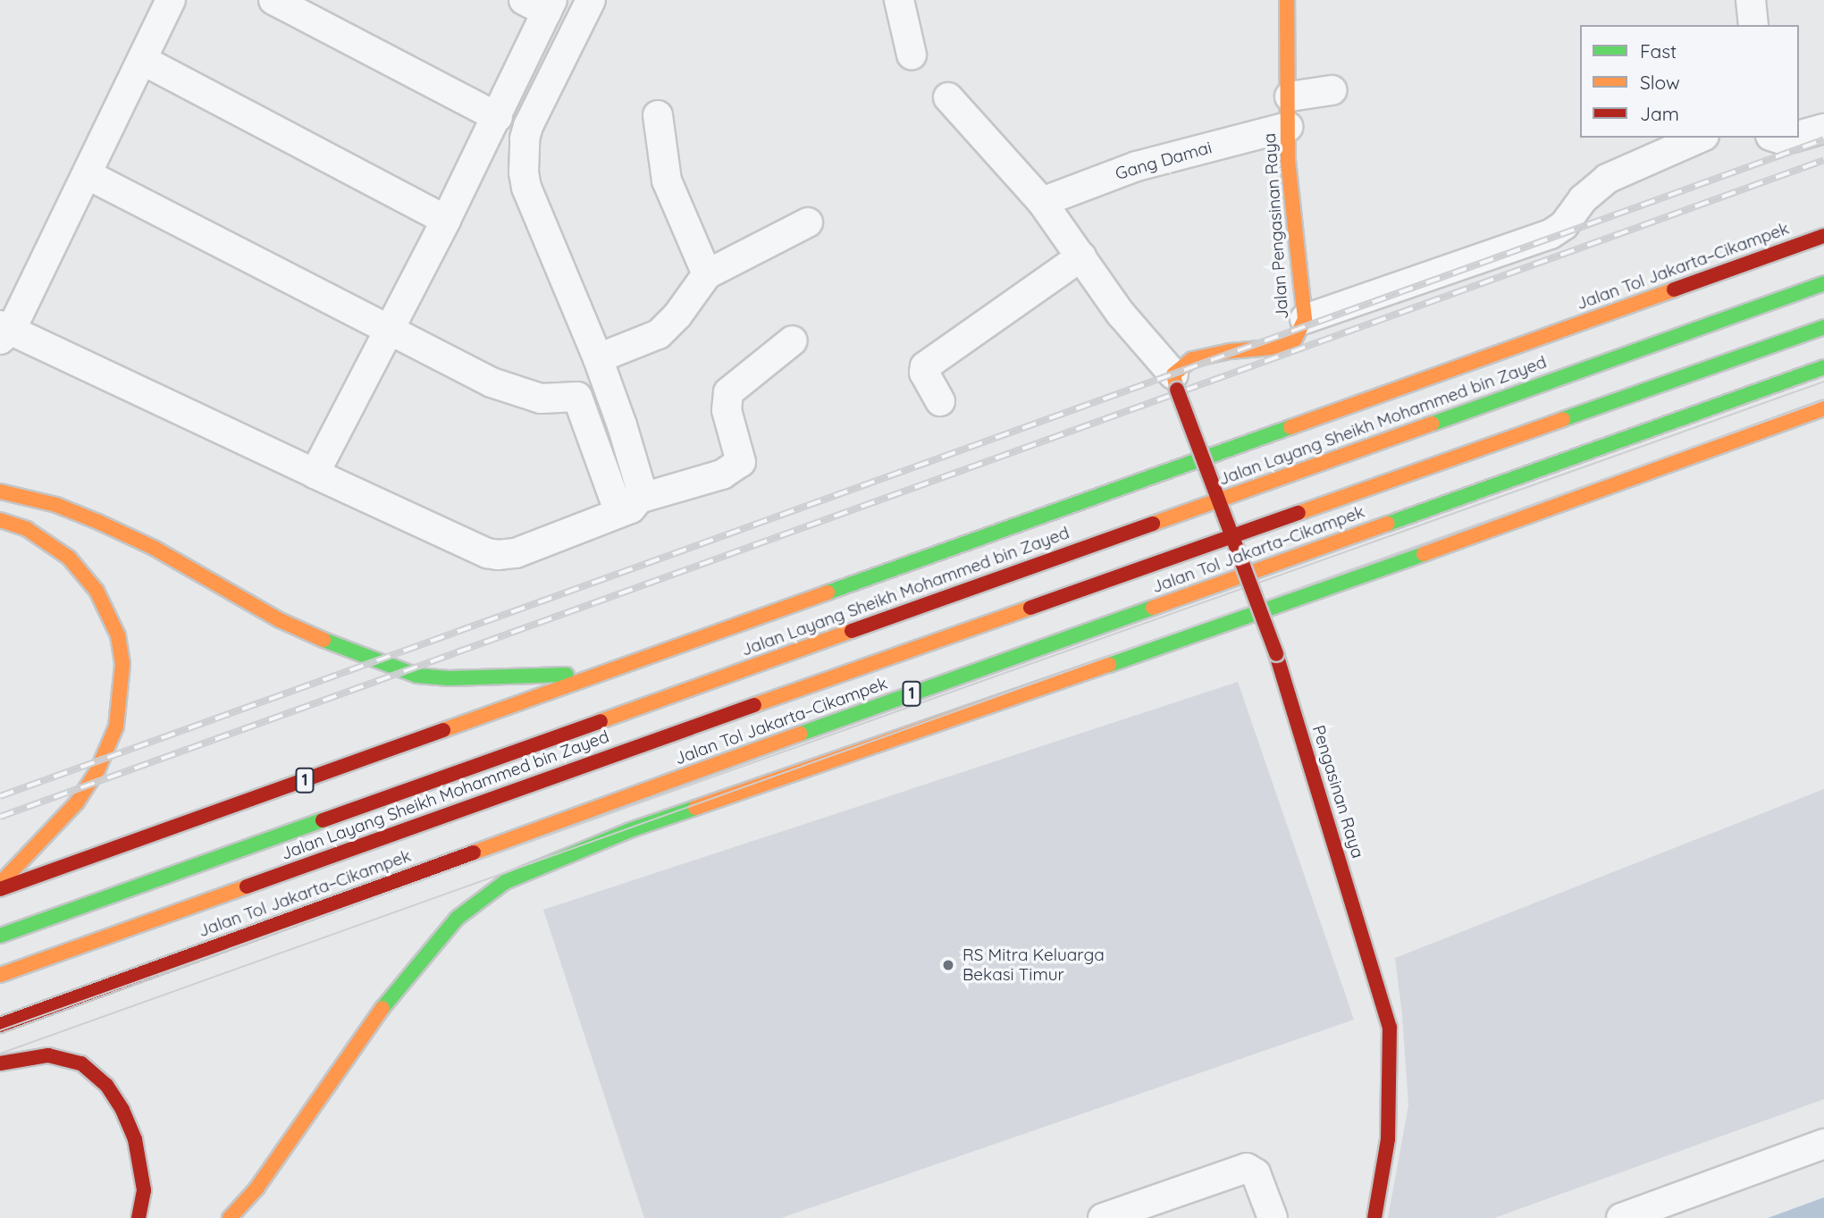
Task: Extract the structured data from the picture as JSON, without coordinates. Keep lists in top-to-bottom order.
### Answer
{
  "streets": {
    "main road": [
      "Jalan Pengasinan Raya",
      "Jalan Tol Jakarta–Cikampek",
      "Jalan Layang Sheikh Mohammed bin Zayed",
      "1",
      "Pengasinan Raya"
    ],
    "street": ["Gang Damai"]
  },
  "crossings": [
    ["Gang Damai", "Jalan Pengasinan Raya"],
    ["Jalan Pengasinan Raya", "Pengasinan Raya"]
  ],
  "places": ["RS Mitra Keluarga Bekasi Timur"],
  "legend": ["Fast", "Slow", "Jam"]
}
